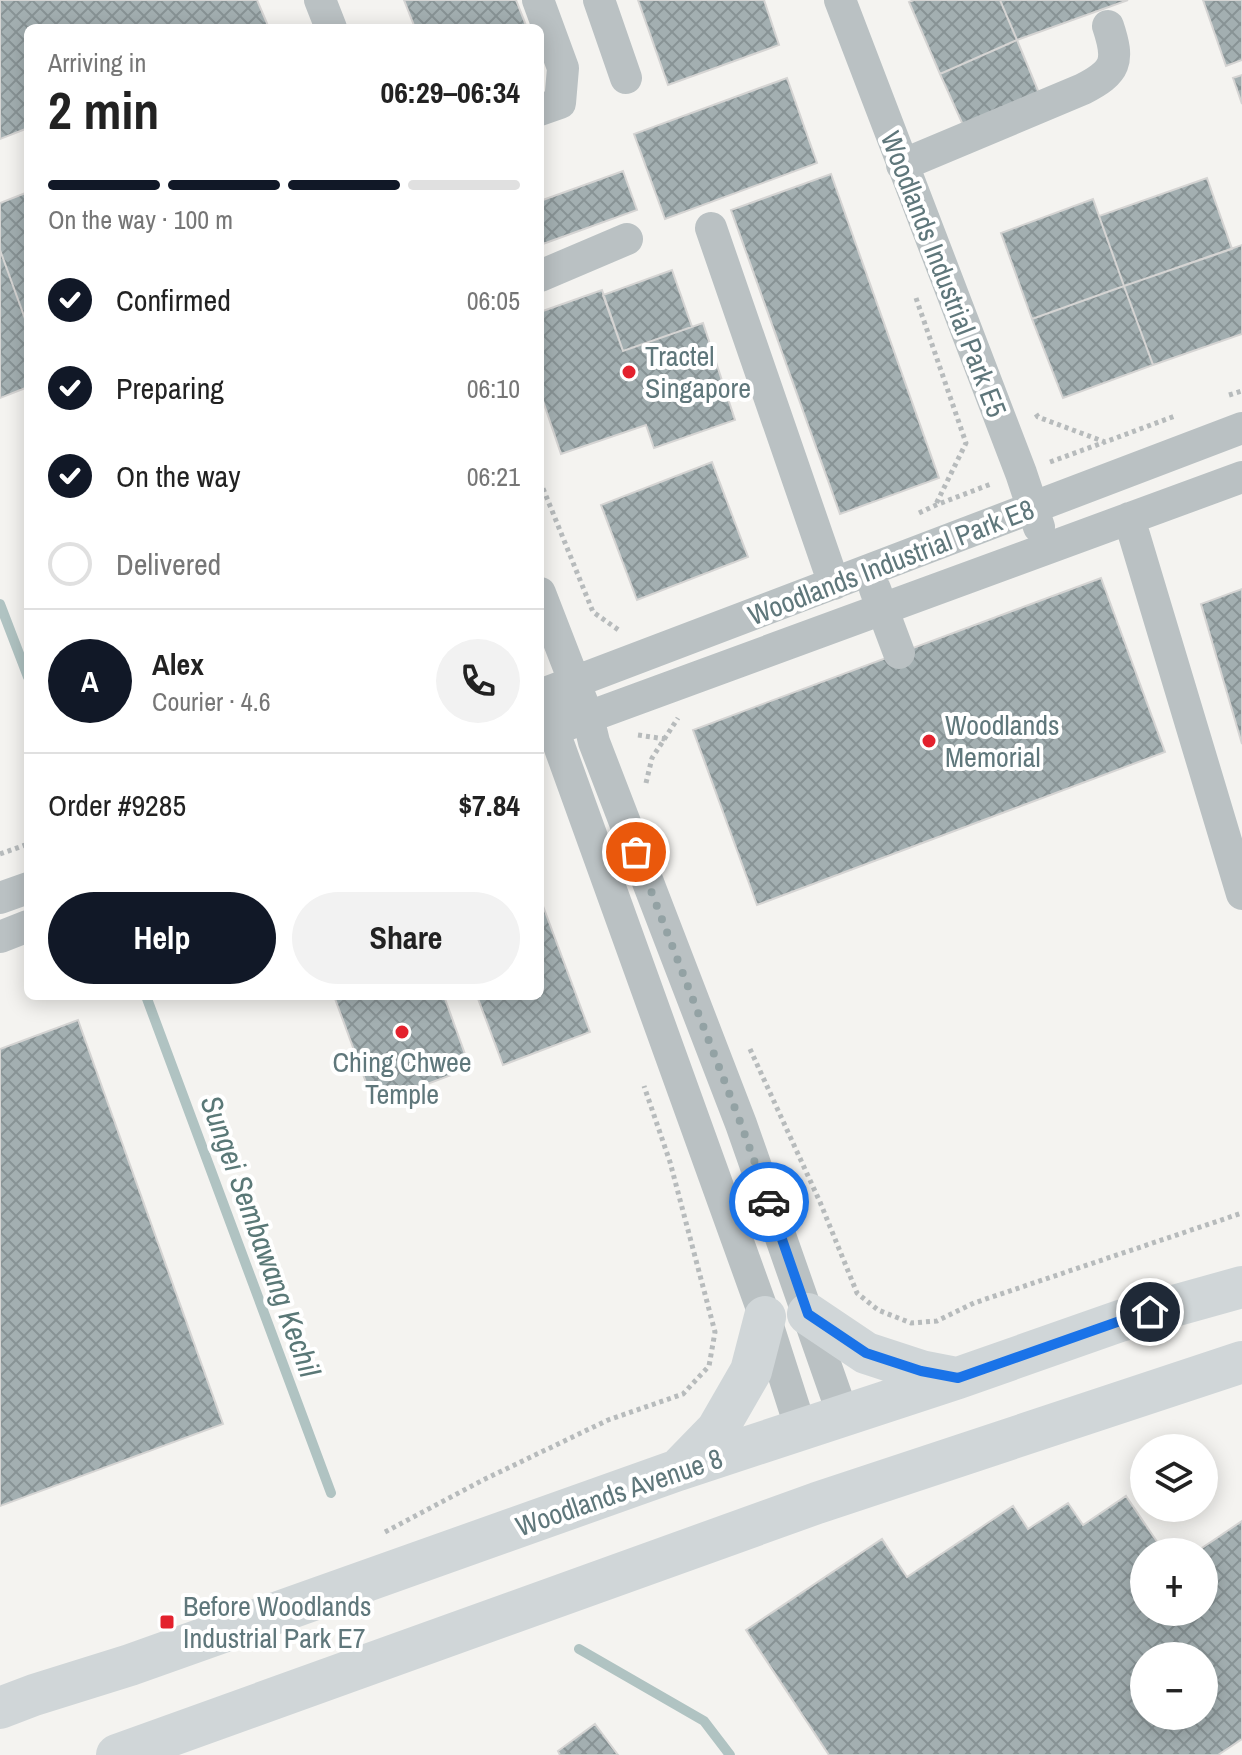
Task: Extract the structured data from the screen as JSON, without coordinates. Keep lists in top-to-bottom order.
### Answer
{
  "streets": {
    "main road": ["Woodlands Avenue 8"],
    "street": ["Woodlands Industrial Park E5", "Woodlands Industrial Park E8"]
  },
  "crossings": [
    ["Woodlands Industrial Park E5", "Woodlands Industrial Park E8"]
  ],
  "water": ["Sungei Sembawang Kechil"],
  "places": {
    "other": ["Tractel Singapore", "Woodlands Memorial", "Ching Chwee Temple"],
    "transit": ["Before Woodlands Industrial Park E7"]
  },
  "page": {
    "heading": ["2 min", "Arriving in", "06:29–06:34"],
    "panel": [
      "Alex",
      "Courier · 4.6",
      "Order #9285",
      "$7.84"
    ],
    "bar": "On the way · 100 m",
    "list": [
      ["Confirmed", "06:05"],
      ["Preparing", "06:10"],
      ["On the way", "06:21"],
      "Delivered"
    ],
    "round": "A",
    "buttons": ["Help", "Share"],
    "map_buttons": ["+", "−"]
  }
}
